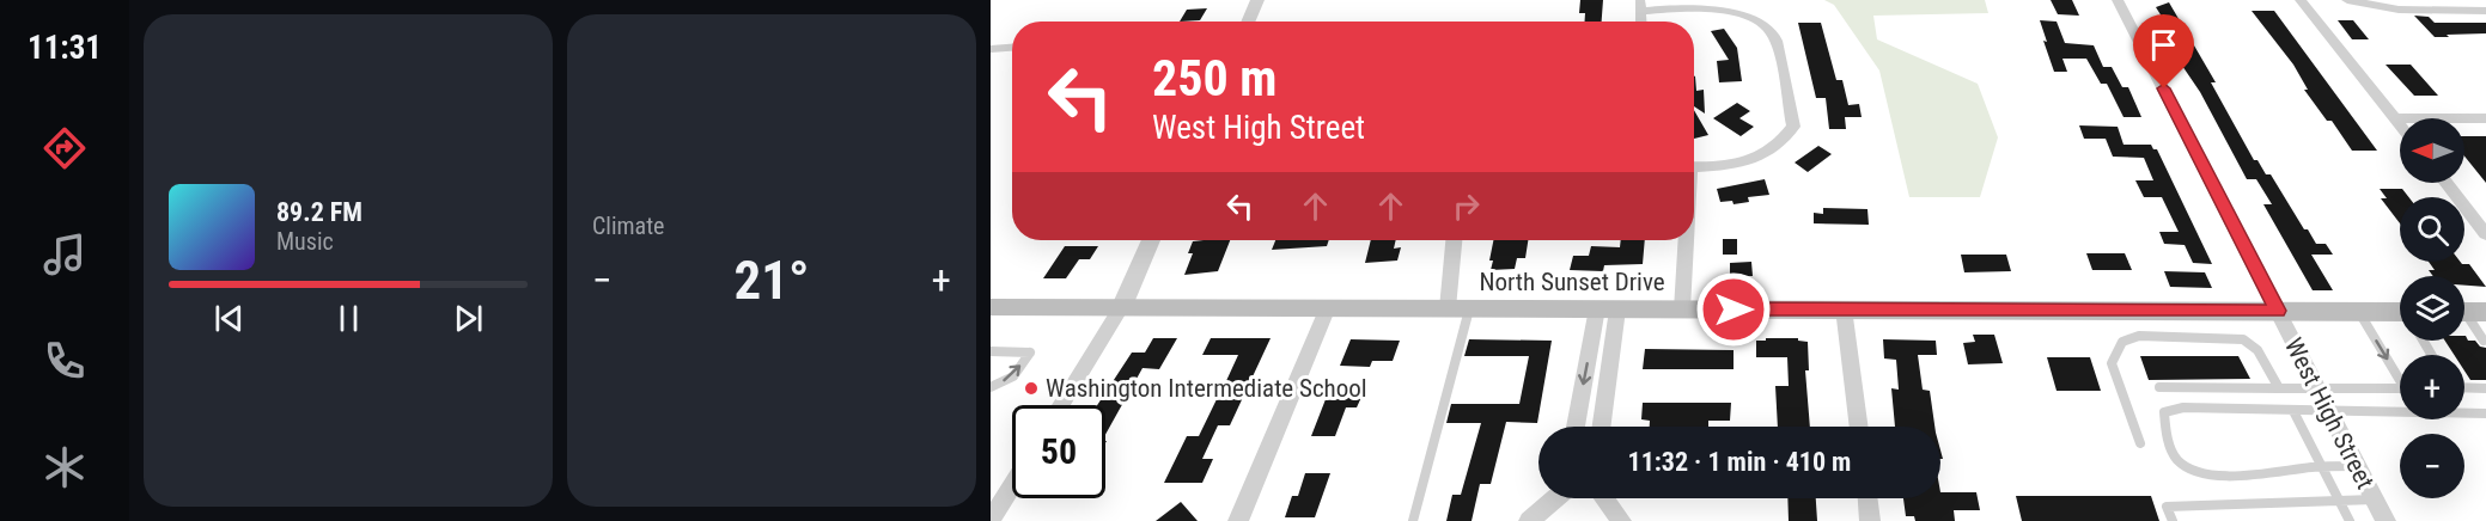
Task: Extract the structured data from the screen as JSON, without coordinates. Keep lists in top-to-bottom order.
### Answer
{
  "streets": {
    "main road": ["North Sunset Drive"],
    "street": ["West High Street"]
  },
  "crossings": [
    ["North Sunset Drive", "West High Street"]
  ],
  "places": ["Washington Intermediate School"],
  "north": "left",
  "page": {
    "tabs": "11:31",
    "tile": "Climate",
    "turn": ["250 m", "West High Street"],
    "map_buttons": ["+", "−"],
    "song": ["89.2 FM", "Music"],
    "heat": ["−", "21°", "+"],
    "limit": "50",
    "trip": "11:32 · 1 min · 410 m"
  }
}
